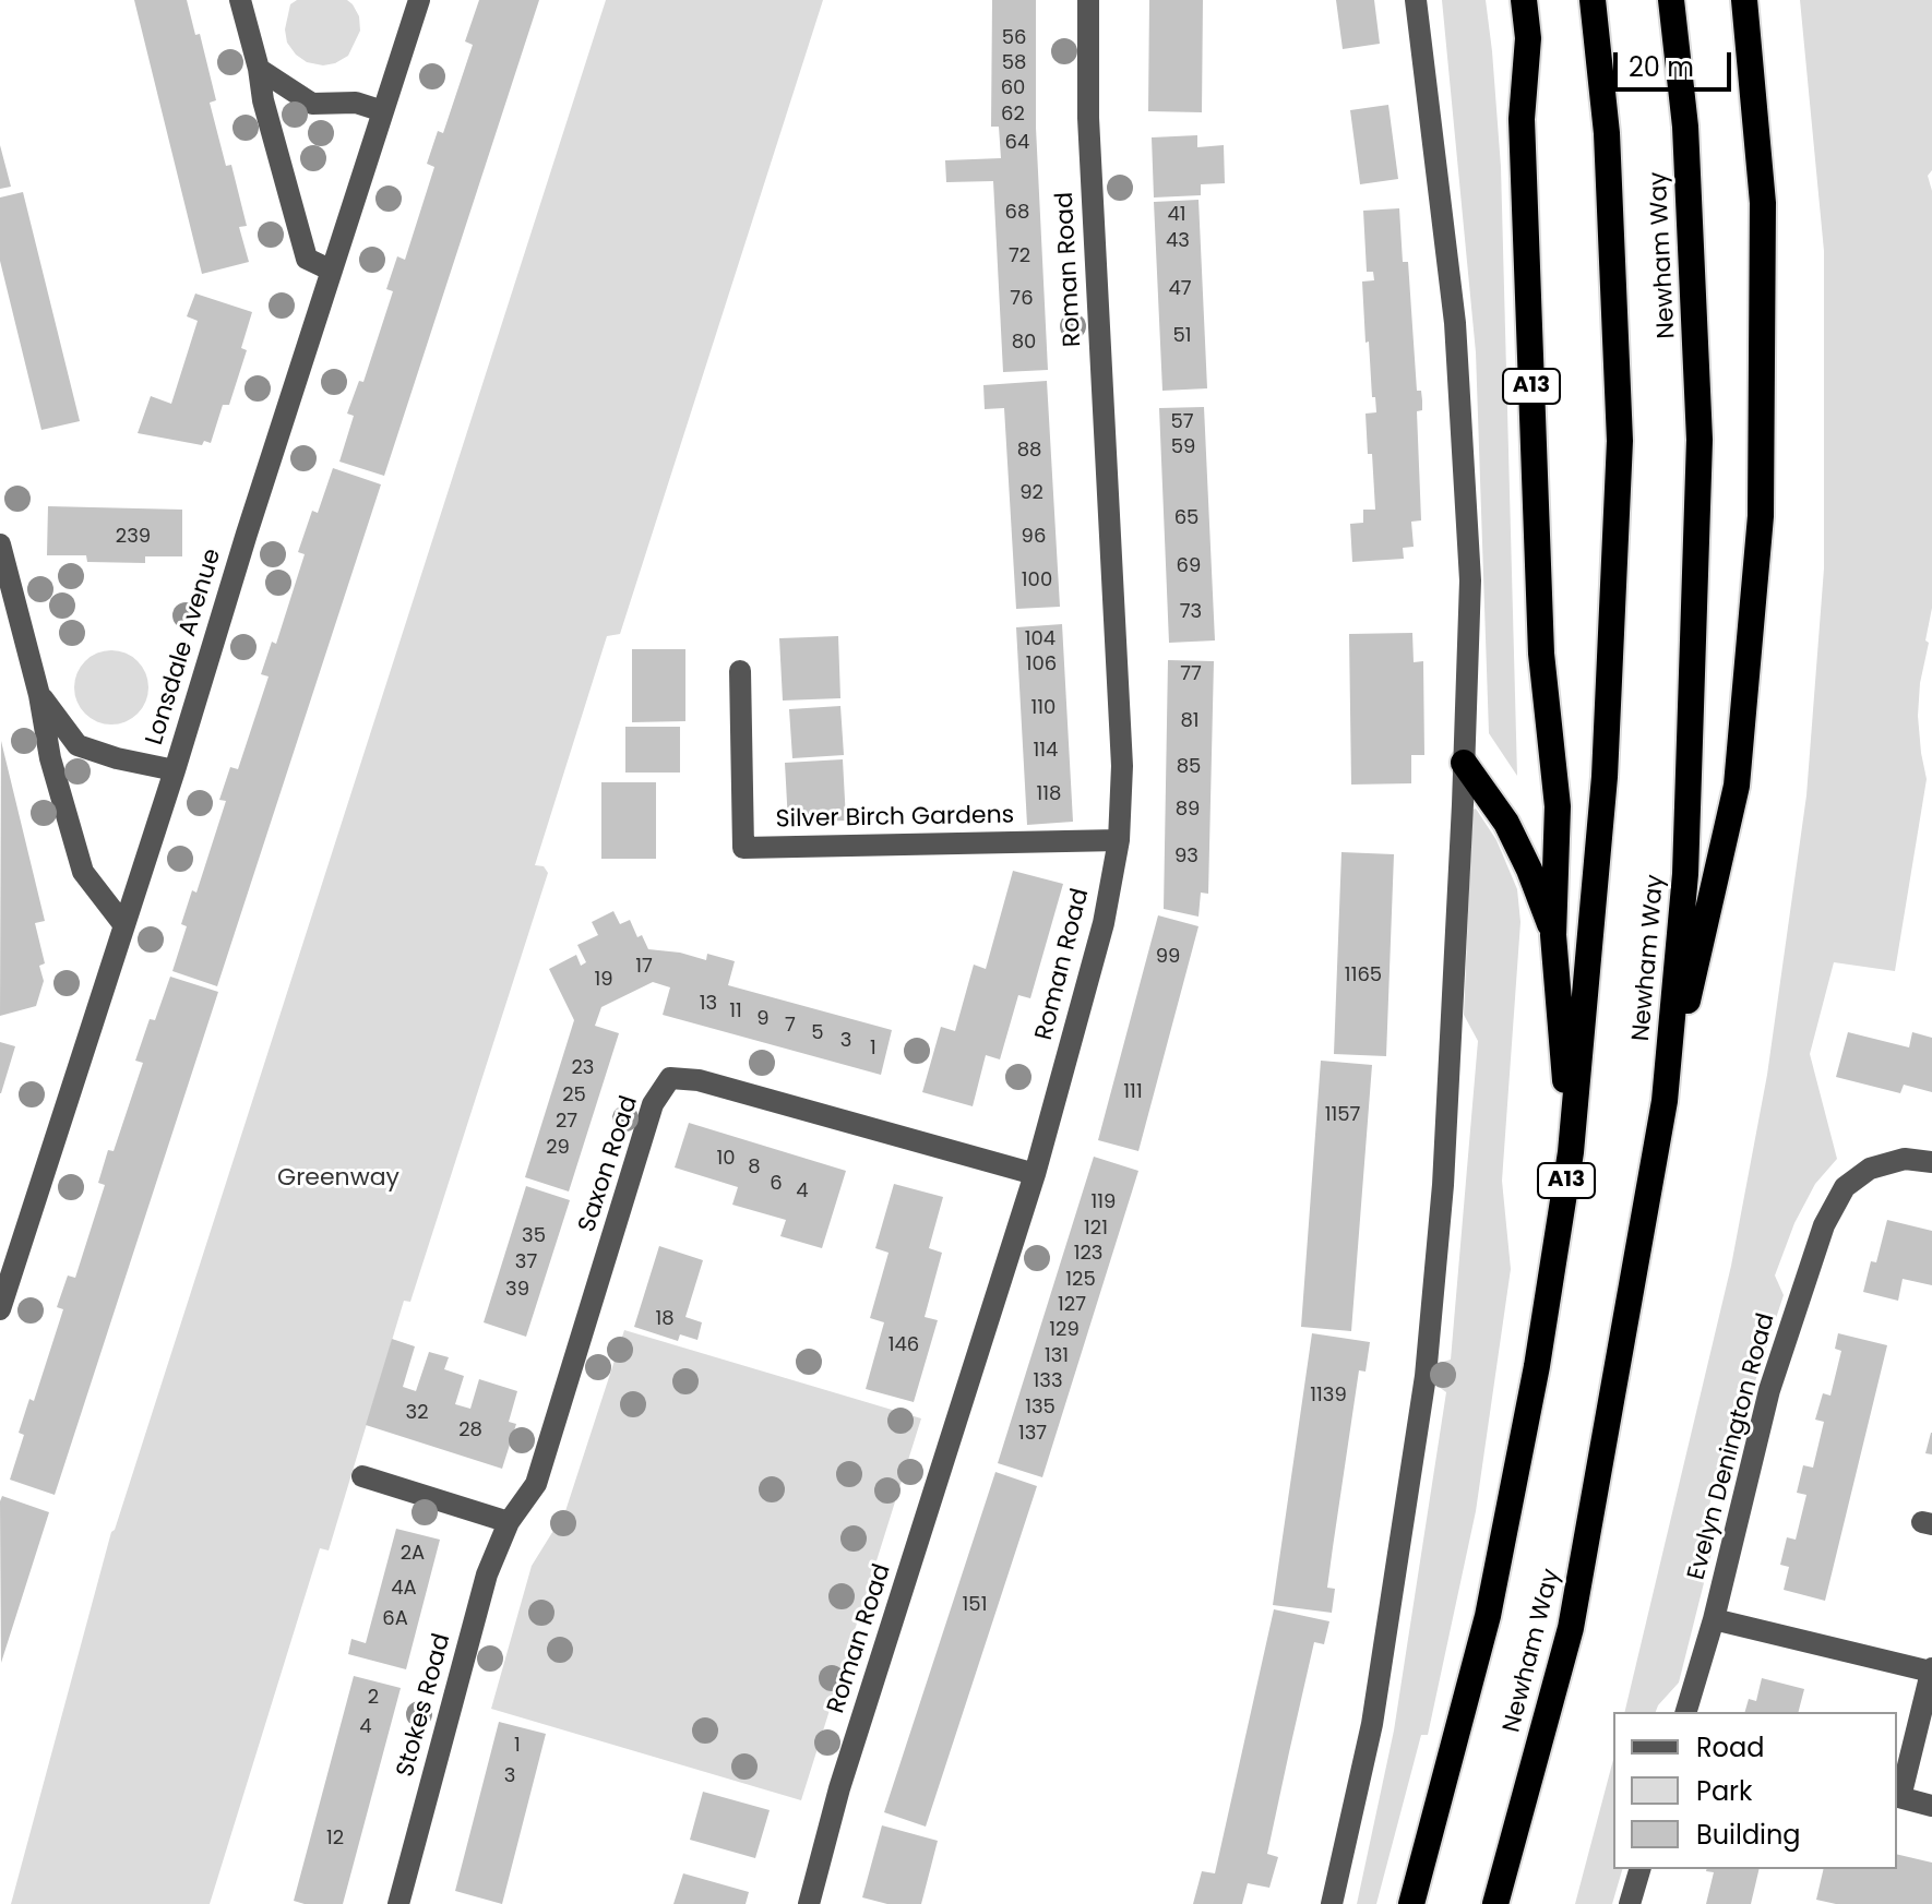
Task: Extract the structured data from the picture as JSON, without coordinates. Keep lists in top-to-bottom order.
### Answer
{
  "streets": {
    "highway": ["Newham Way", "A13"],
    "street": [
      "Roman Road",
      "Lonsdale Avenue",
      "Silver Birch Gardens",
      "Saxon Road",
      "Evelyn Denington Road",
      "Stokes Road"
    ]
  },
  "crossings": [
    ["Roman Road", "Silver Birch Gardens"],
    ["Roman Road", "Saxon Road"],
    ["Saxon Road", "Stokes Road"]
  ],
  "parks": ["Greenway"],
  "house_numbers": [
    "56",
    "58",
    "60",
    "62",
    "64",
    "68",
    "41",
    "43",
    "72",
    "47",
    "76",
    "51",
    "80",
    "57",
    "59",
    "88",
    "92",
    "65",
    "239",
    "96",
    "69",
    "100",
    "73",
    "104",
    "106",
    "77",
    "110",
    "81",
    "114",
    "85",
    "118",
    "89",
    "93",
    "99",
    "17",
    "1165",
    "19",
    "13",
    "11",
    "9",
    "7",
    "5",
    "3",
    "1",
    "23",
    "111",
    "25",
    "1157",
    "27",
    "29",
    "10",
    "8",
    "6",
    "4",
    "119",
    "121",
    "35",
    "123",
    "37",
    "125",
    "39",
    "127",
    "18",
    "129",
    "146",
    "131",
    "133",
    "1139",
    "135",
    "32",
    "28",
    "137",
    "2A",
    "4A",
    "151",
    "6A",
    "2",
    "4",
    "1",
    "3",
    "12"
  ],
  "legend": ["Road", "Park", "Building"],
  "scale_bar": "20 m"
}
